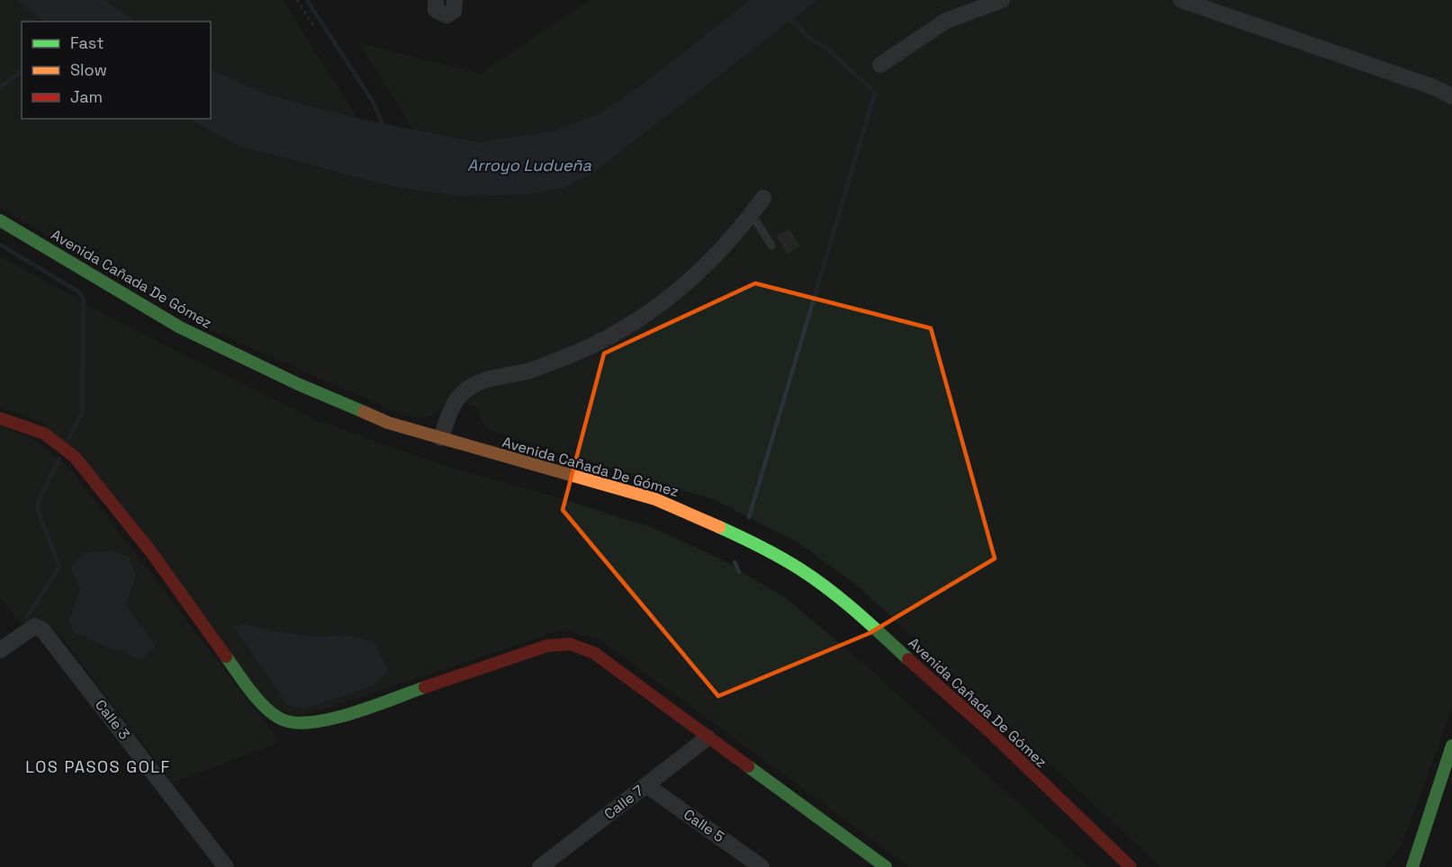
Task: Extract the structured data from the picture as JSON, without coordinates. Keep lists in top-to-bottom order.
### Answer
{
  "streets": {
    "street": [
      "Avenida Cañada De Gómez",
      "Calle 3",
      "Calle 7",
      "Calle 5"
    ]
  },
  "crossings": [
    ["Calle 7", "Calle 5"]
  ],
  "districts": ["LOS PASOS GOLF"],
  "water": ["Arroyo Ludueña"],
  "legend": ["Fast", "Slow", "Jam"]
}
